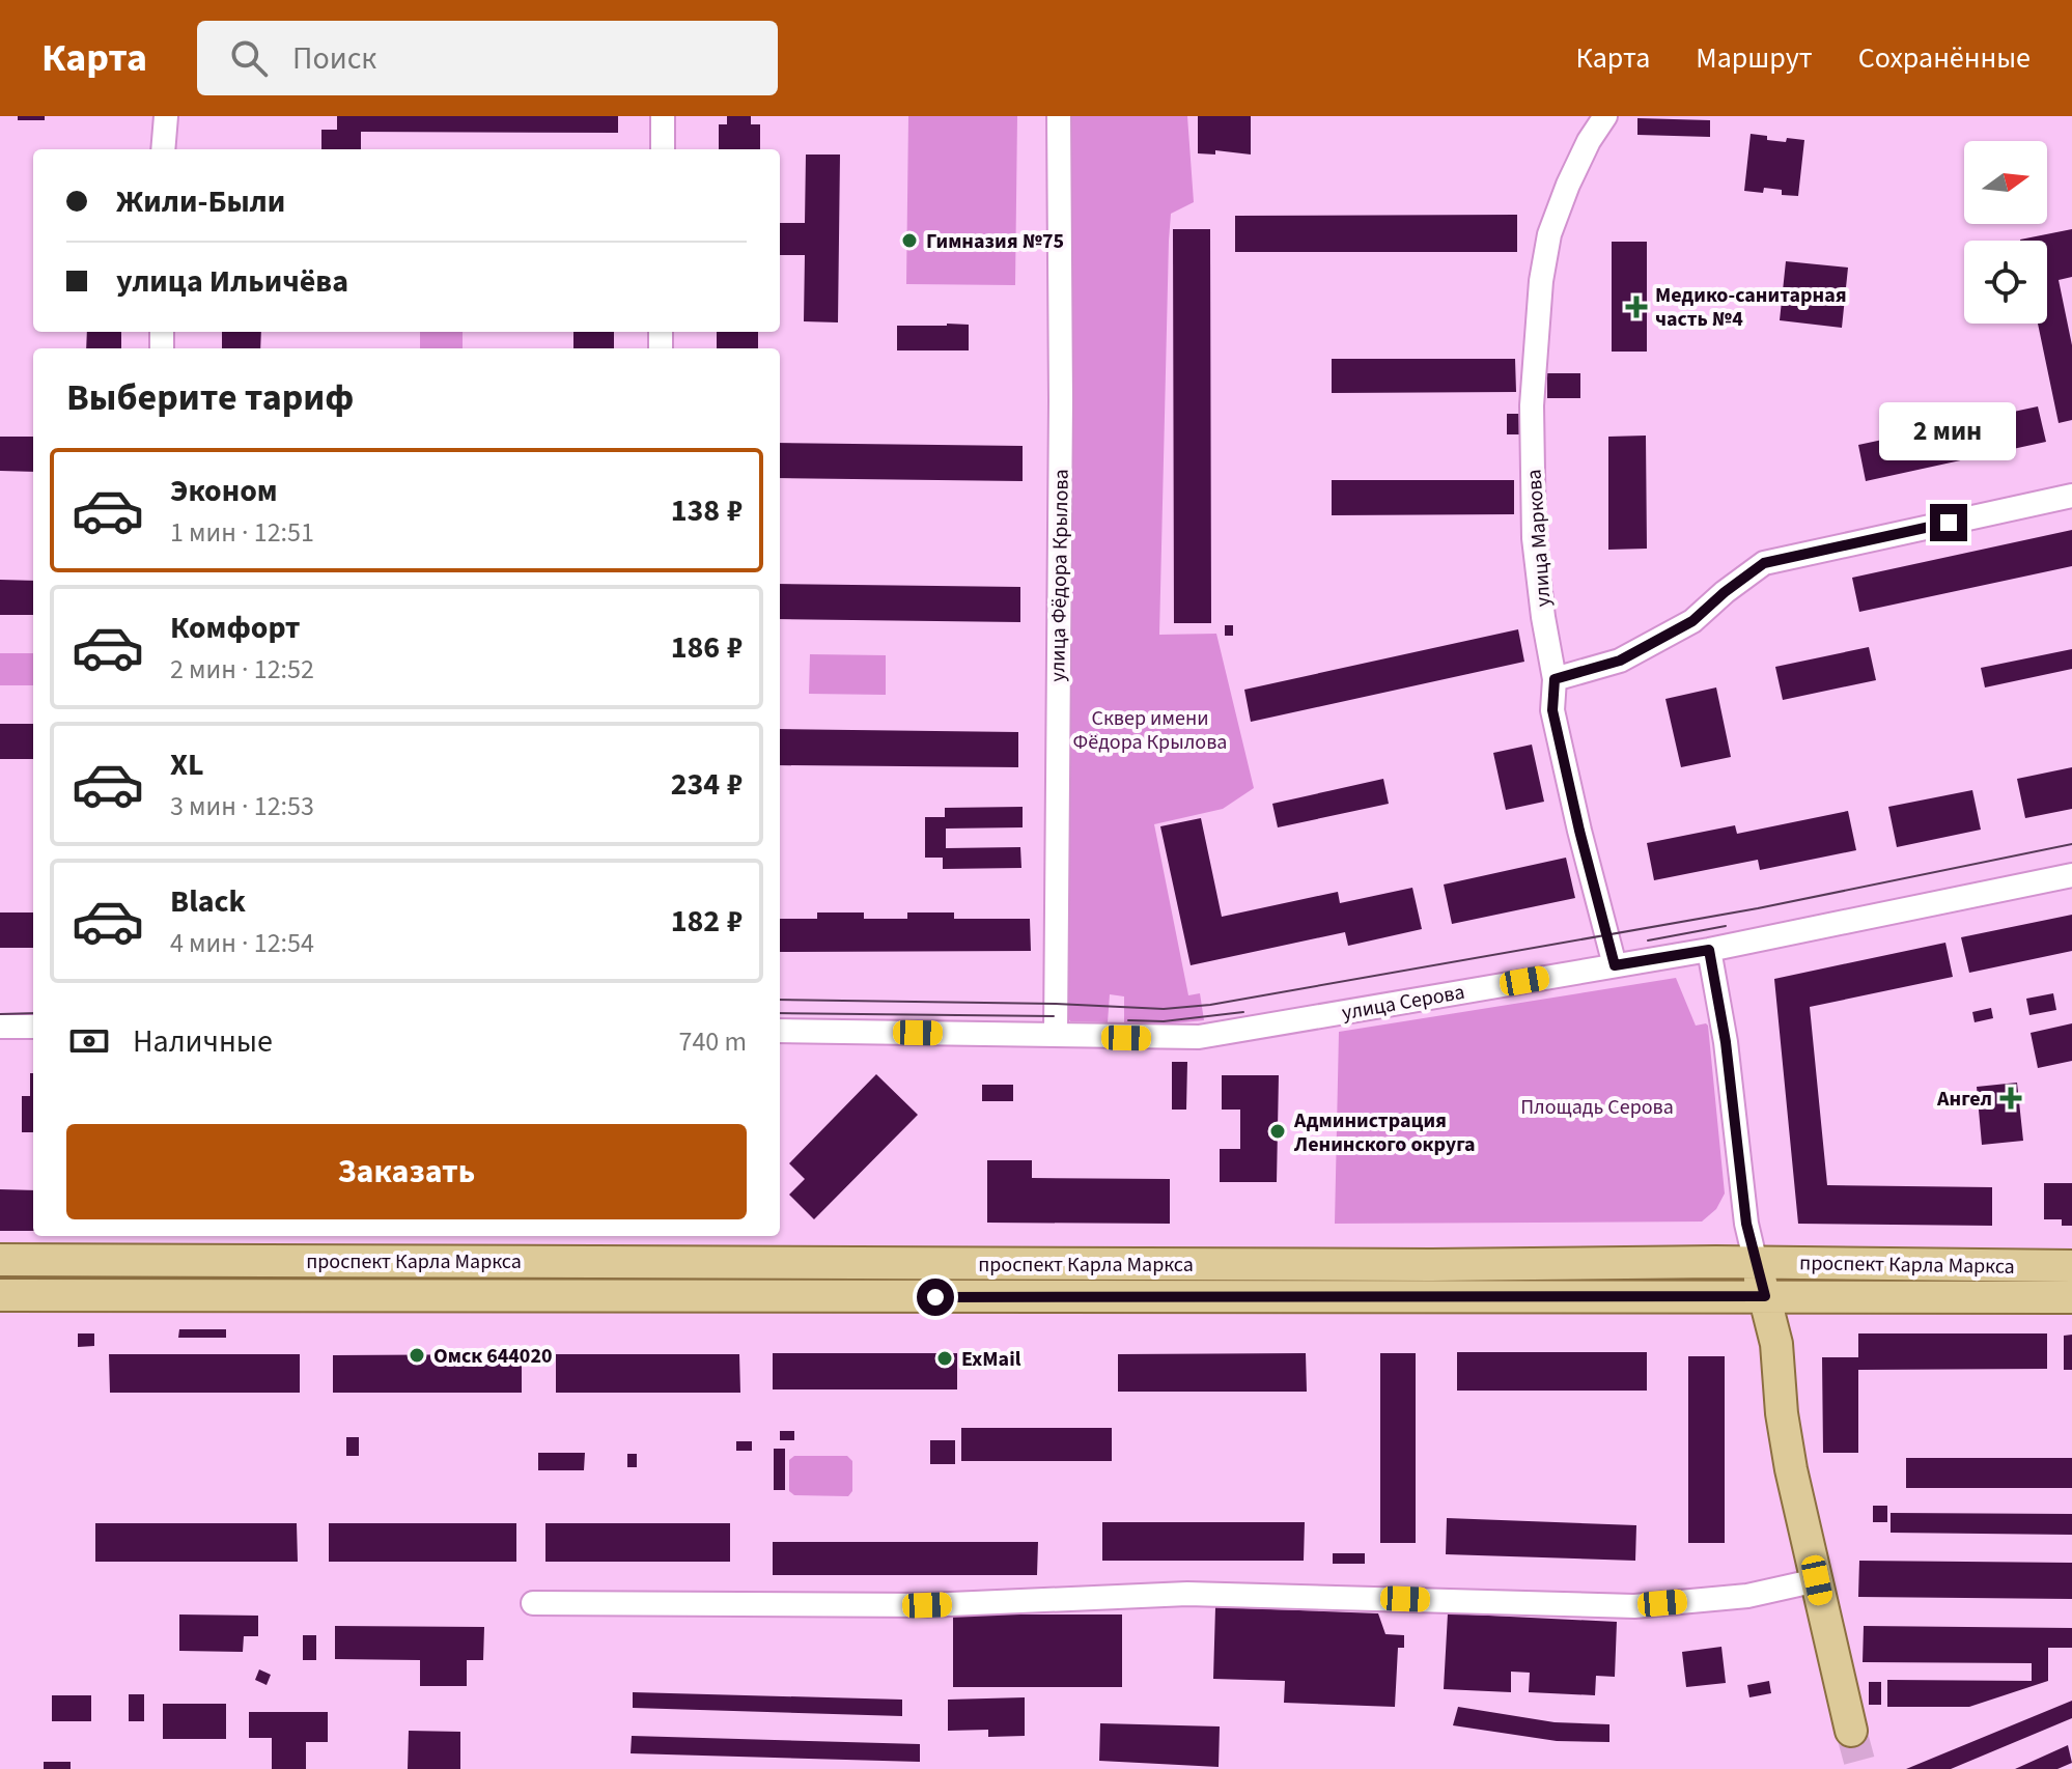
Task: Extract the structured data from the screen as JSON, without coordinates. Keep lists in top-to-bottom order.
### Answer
{
  "streets": {
    "main road": ["проспект Карла Маркса"],
    "street": ["улица Маркова", "улица Фёдора Крылова", "улица Серова"]
  },
  "crossings": [
    ["улица Маркова", "улица Серова"],
    ["улица Фёдора Крылова", "улица Серова"]
  ],
  "parks": ["Сквер имени Фёдора Крылова", "Площадь Серова"],
  "places": {
    "other": [
      "Гимназия №75",
      "Администрация Ленинского округа",
      "Омск 644020",
      "ExMail"
    ],
    "health": ["Медико-санитарная часть №4", "Ангел"]
  },
  "north": "right",
  "page": {
    "header": "Карта",
    "search": "Поиск",
    "nav": ["Карта", "Маршрут", "Сохранённые"],
    "banner": ["Жили-Были", "улица Ильичёва"],
    "heading": "Выберите тариф",
    "bubble": "2 мин",
    "list": [
      {
        "name": "Эконом",
        "note": "1 мин · 12:51",
        "value": "138 ₽"
      },
      {
        "name": "Комфорт",
        "note": "2 мин · 12:52",
        "value": "186 ₽"
      },
      {
        "name": "XL",
        "note": "3 мин · 12:53",
        "value": "234 ₽"
      },
      {
        "name": "Black",
        "note": "4 мин · 12:54",
        "value": "182 ₽"
      }
    ],
    "pay": ["Наличные", "740 m"],
    "buttons": "Заказать"
  }
}
